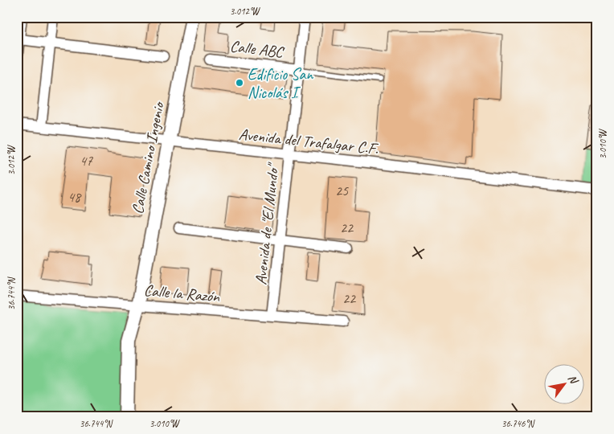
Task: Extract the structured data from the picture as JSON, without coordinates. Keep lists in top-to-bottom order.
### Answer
{
  "streets": {
    "street": [
      "Calle ABC",
      "Avenida del Trafalgar C.F.",
      "Calle Camino Ingenio",
      "Avenida de \"El Mundo\"",
      "Calle la Razón"
    ]
  },
  "crossings": [
    ["Calle ABC", "Avenida de \"El Mundo\""],
    ["Avenida del Trafalgar C.F.", "Calle Camino Ingenio"],
    ["Avenida del Trafalgar C.F.", "Avenida de \"El Mundo\""],
    ["Calle Camino Ingenio", "Calle la Razón"],
    ["Avenida de \"El Mundo\"", "Calle la Razón"]
  ],
  "places": ["Edificio San Nicolás I"],
  "house_numbers": [
    "47",
    "25",
    "48",
    "22",
    "22"
  ],
  "north": "top right",
  "coordinates": [
    "3.012°W",
    "3.010°W",
    "36.744°N",
    "36.746°N"
  ]
}
